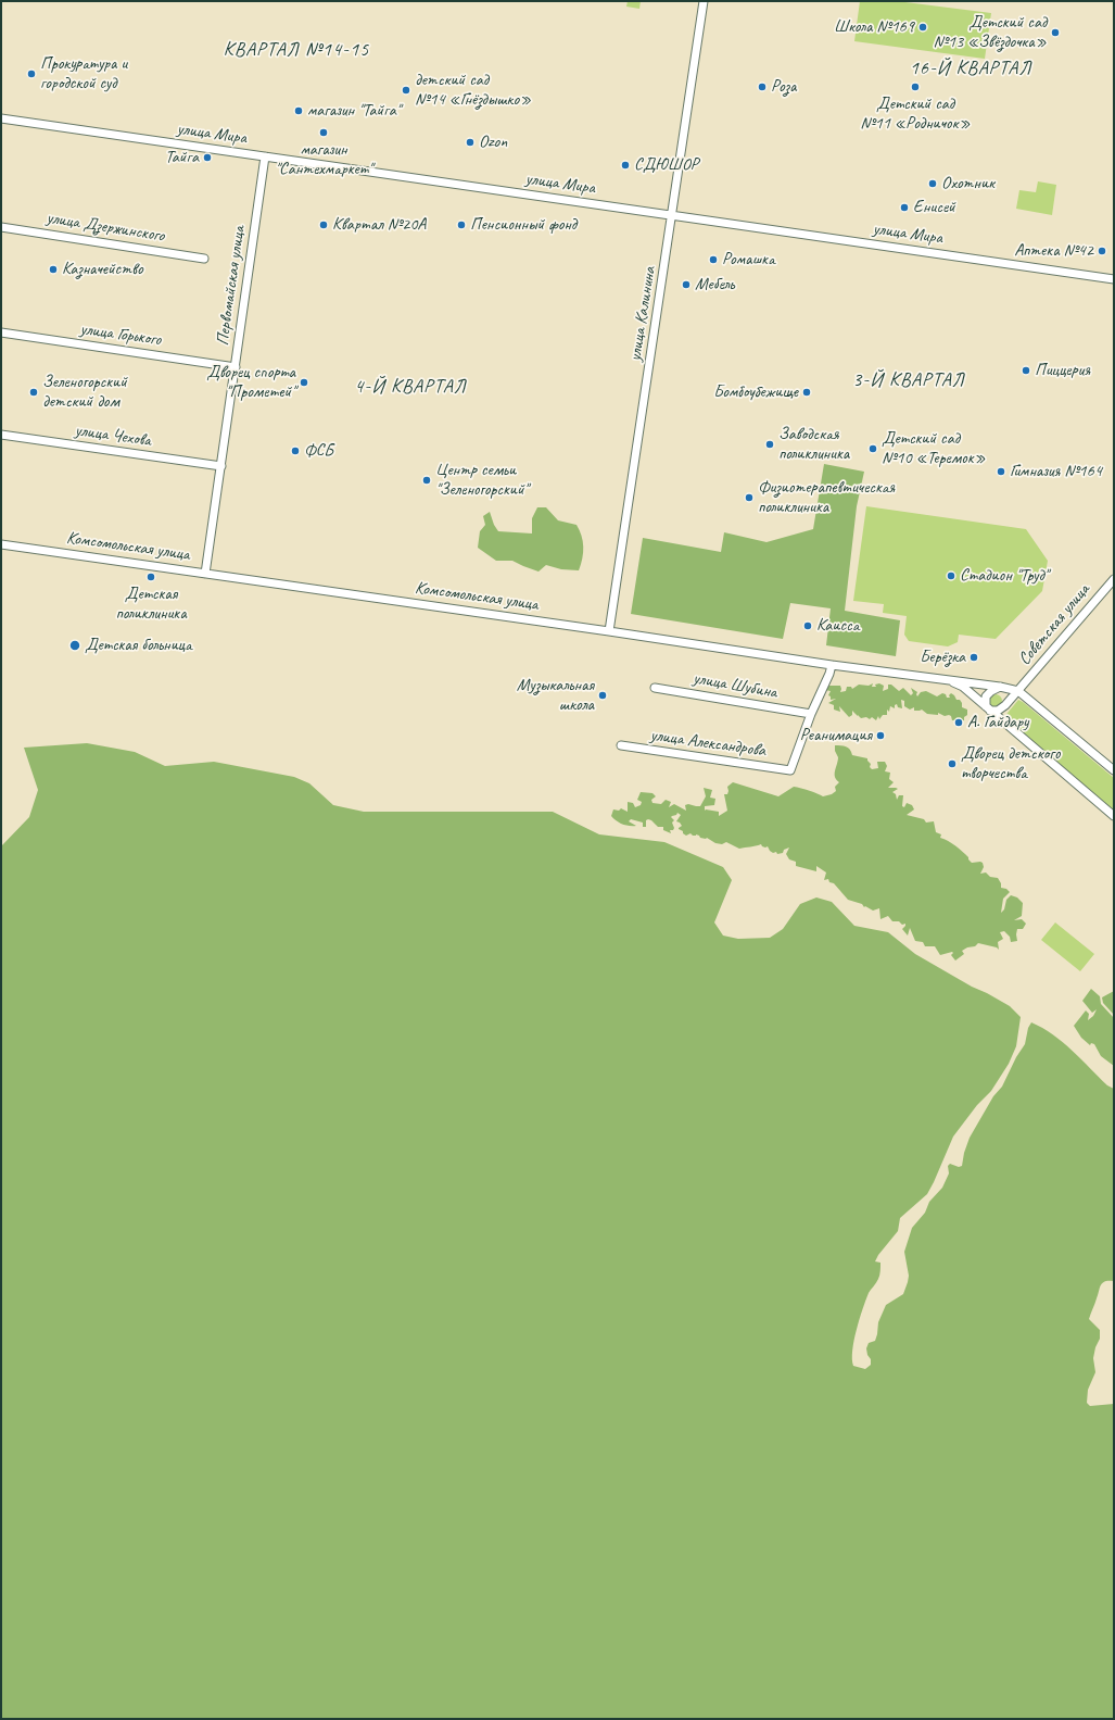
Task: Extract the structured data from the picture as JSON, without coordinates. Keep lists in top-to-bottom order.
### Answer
{
  "streets": {
    "street": [
      "улица Мира",
      "улица Дзержинского",
      "Первомайская улица",
      "улица Калинина",
      "улица Горького",
      "улица Чехова",
      "Комсомольская улица",
      "Советская улица",
      "улица Шубина",
      "улица Александрова"
    ]
  },
  "crossings": [
    ["улица Мира", "Первомайская улица"],
    ["улица Мира", "улица Калинина"],
    ["Первомайская улица", "улица Горького"],
    ["Первомайская улица", "улица Чехова"],
    ["Первомайская улица", "Комсомольская улица"],
    ["улица Калинина", "Комсомольская улица"],
    ["Комсомольская улица", "Советская улица"],
    ["улица Шубина", "улица Александрова"]
  ],
  "districts": [
    "КВАРТАЛ №14-15",
    "16-Й КВАРТАЛ",
    "3-Й КВАРТАЛ",
    "4-Й КВАРТАЛ"
  ],
  "places": [
    "Школа №169",
    "Детский сад №13 «Звёздочка»",
    "Прокуратура и городской суд",
    "Роза",
    "Детский сад №11 «Родничок»",
    "детский сад №14 «Гнёздышко»",
    "магазин \"Тайга\"",
    "магазин \"Сантехмаркет\"",
    "Ozon",
    "Тайга",
    "СДЮШОР",
    "Охотник",
    "Енисей",
    "Квартал №20А",
    "Пенсионный фонд",
    "Аптека №42",
    "Ромашка",
    "Казначейство",
    "Мебель",
    "Пиццерия",
    "Дворец спорта \"Прометей\"",
    "Зеленогорский детский дом",
    "Бомбоубежище",
    "Заводская поликлиника",
    "Детский сад №10 «Теремок»",
    "ФСБ",
    "Гимназия №164",
    "Центр семьи \"Зеленогорский\"",
    "Физиотерапевтическая поликлиника",
    "Стадион \"Труд\"",
    "Детская поликлиника",
    "Каисса",
    "Детская больница",
    "Берёзка",
    "Музыкальная школа",
    "А. Гайдару",
    "Реанимация",
    "Дворец детского творчества"
  ]
}
